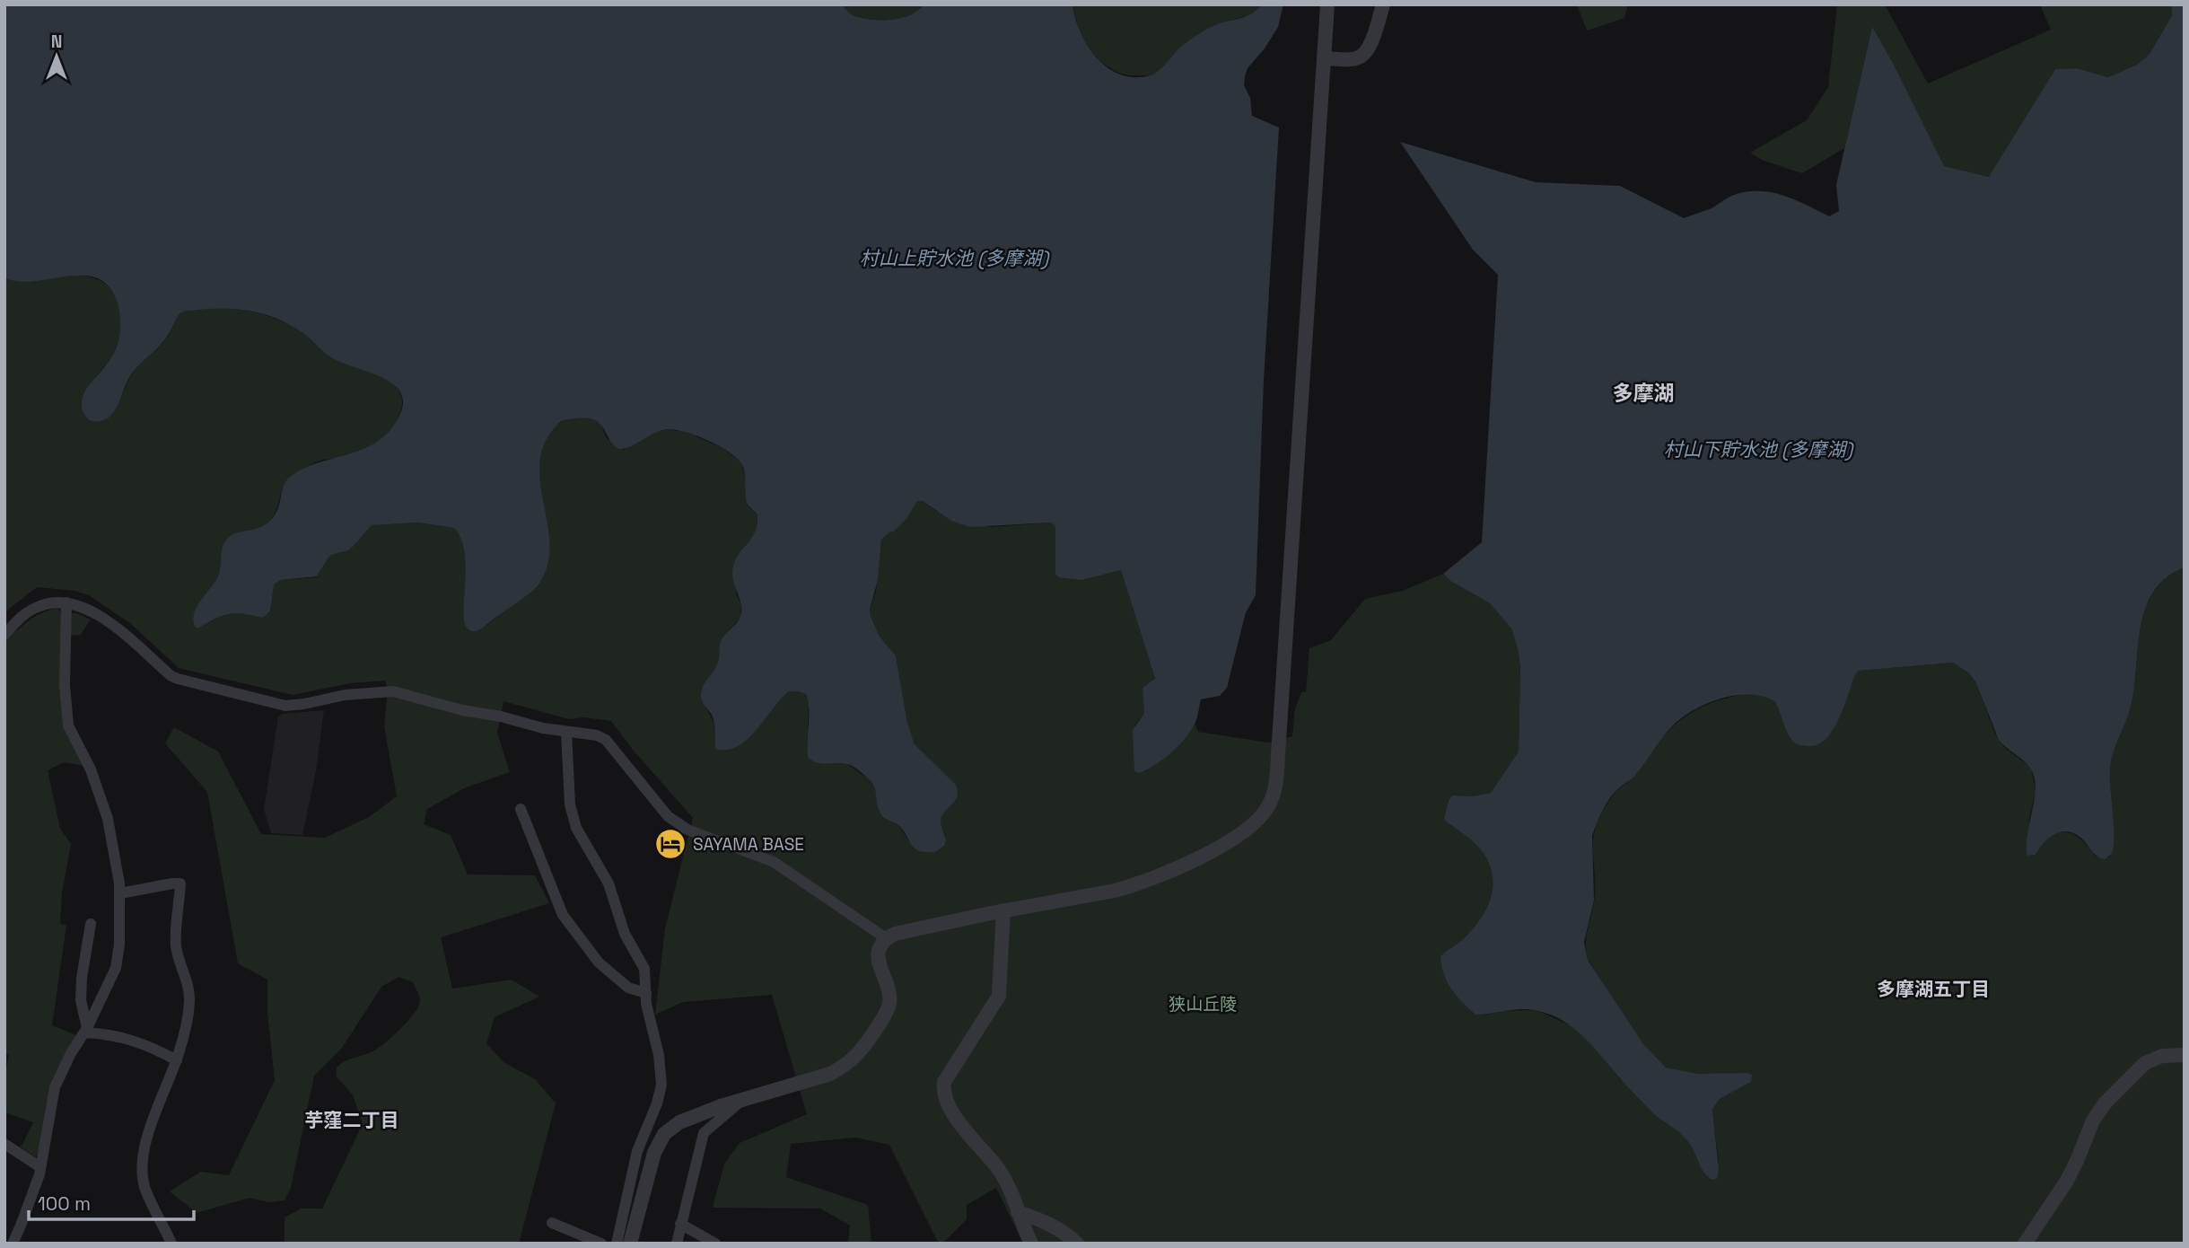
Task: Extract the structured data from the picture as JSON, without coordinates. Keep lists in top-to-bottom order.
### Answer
{
  "districts": ["多摩湖", "多摩湖五丁目", "芋窪二丁目"],
  "water": ["村山上貯水池 (多摩湖)", "村山下貯水池 (多摩湖)"],
  "parks": ["狭山丘陵"],
  "places": {
    "hotel": ["SAYAMA BASE"]
  },
  "scale_bar": "100 m",
  "north": "top"
}
